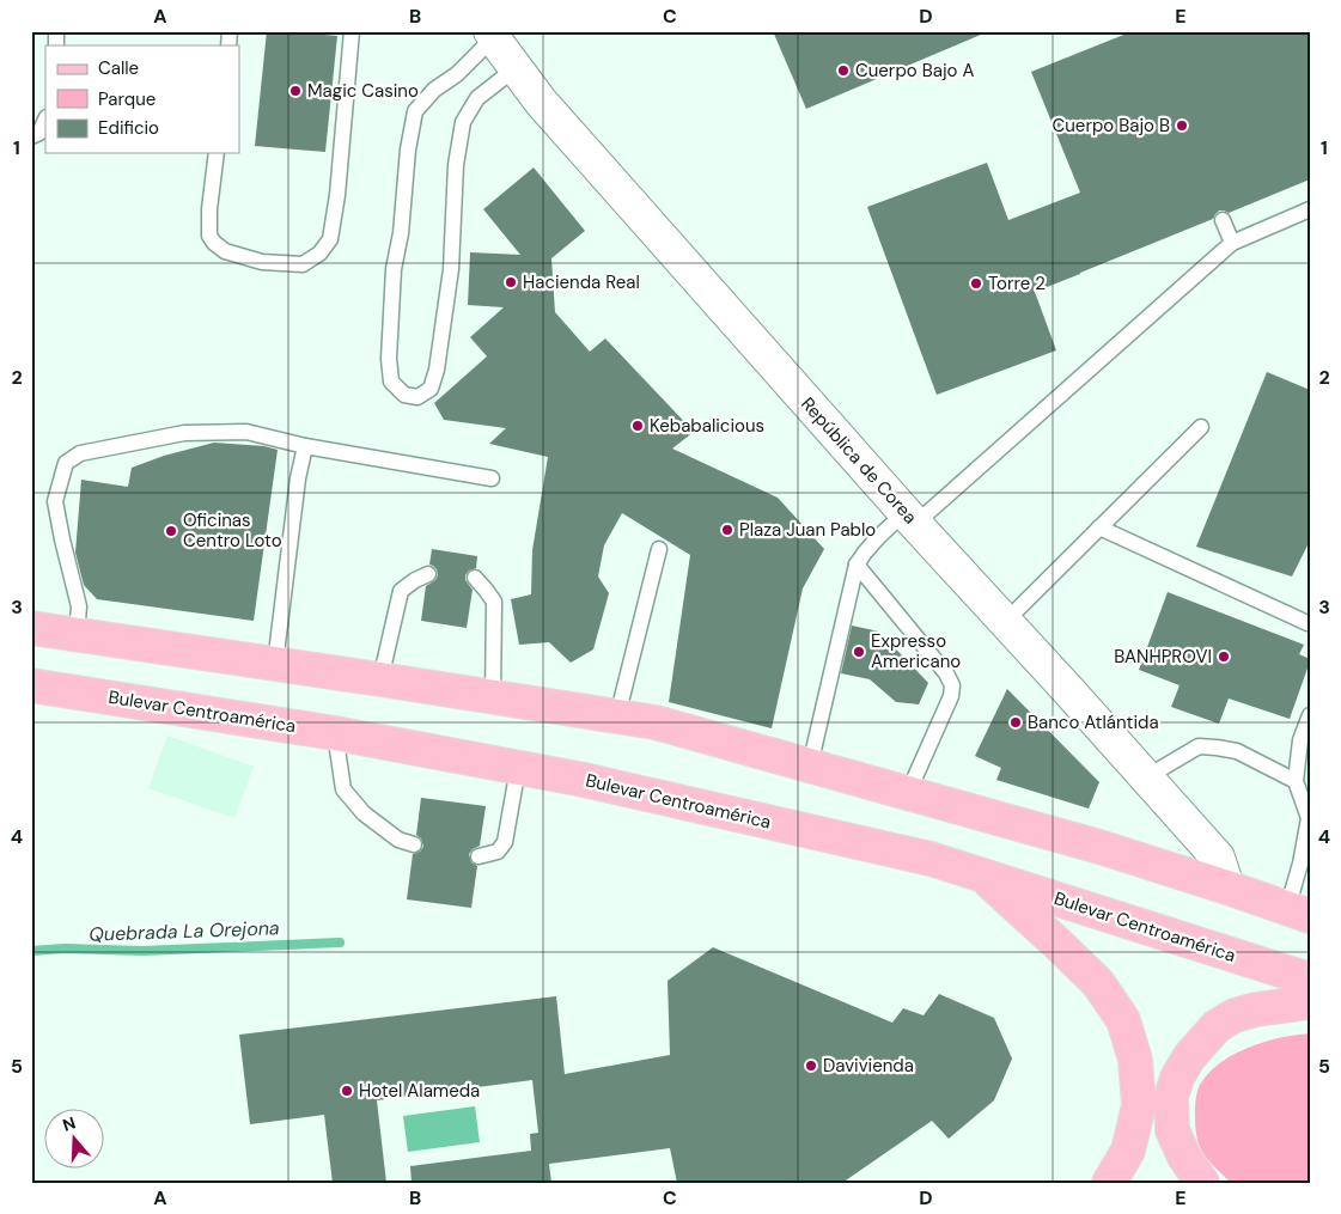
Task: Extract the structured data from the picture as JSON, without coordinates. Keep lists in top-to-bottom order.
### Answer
{
  "streets": {
    "main road": ["Bulevar Centroamérica"],
    "street": ["República de Corea"]
  },
  "water": ["Quebrada La Orejona"],
  "places": [
    "Cuerpo Bajo A",
    "Magic Casino",
    "Cuerpo Bajo B",
    "Hacienda Real",
    "Torre 2",
    "Kebabalicious",
    "Plaza Juan Pablo",
    "Oficinas Centro Loto",
    "Expresso Americano",
    "BANHPROVI",
    "Banco Atlántida",
    "Davivienda",
    "Hotel Alameda"
  ],
  "legend": ["Calle", "Parque", "Edificio"],
  "north": "top",
  "grid": {
    "columns": [
      "A",
      "B",
      "C",
      "D",
      "E"
    ],
    "rows": [
      "1",
      "2",
      "3",
      "4",
      "5"
    ]
  }
}
